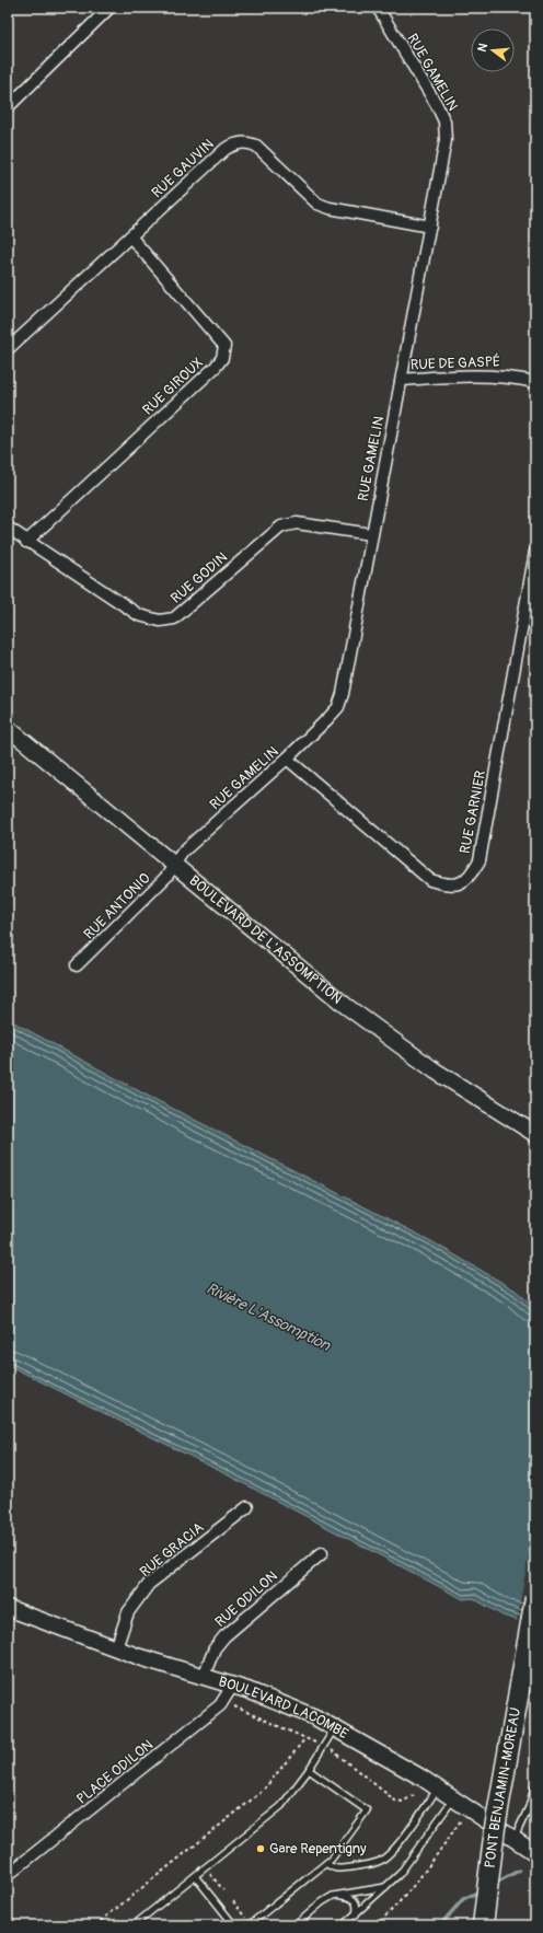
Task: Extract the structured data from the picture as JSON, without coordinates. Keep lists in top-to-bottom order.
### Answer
{
  "streets": {
    "highway": ["PONT BENJAMIN-MOREAU"],
    "street": [
      "RUE GAMELIN",
      "RUE GAUVIN",
      "RUE DE GASPÉ",
      "RUE GIROUX",
      "RUE GODIN",
      "RUE GARNIER",
      "RUE ANTONIO",
      "BOULEVARD DE L'ASSOMPTION",
      "RUE GRACIA",
      "RUE ODILON",
      "BOULEVARD LACOMBE",
      "PLACE ODILON"
    ]
  },
  "crossings": [
    ["RUE GAMELIN", "RUE GAUVIN"],
    ["RUE GAMELIN", "RUE DE GASPÉ"],
    ["RUE GAMELIN", "RUE GODIN"],
    ["RUE GAMELIN", "RUE GARNIER"],
    ["RUE GAMELIN", "RUE ANTONIO"],
    ["RUE GAMELIN", "BOULEVARD DE L'ASSOMPTION"],
    ["RUE GAUVIN", "RUE GIROUX"],
    ["RUE GIROUX", "RUE GODIN"],
    ["RUE ANTONIO", "BOULEVARD DE L'ASSOMPTION"],
    ["RUE GRACIA", "BOULEVARD LACOMBE"],
    ["RUE ODILON", "BOULEVARD LACOMBE"],
    ["BOULEVARD LACOMBE", "PLACE ODILON"]
  ],
  "water": ["Rivière L'Assomption"],
  "places": ["Gare Repentigny"],
  "north": "left"
}
